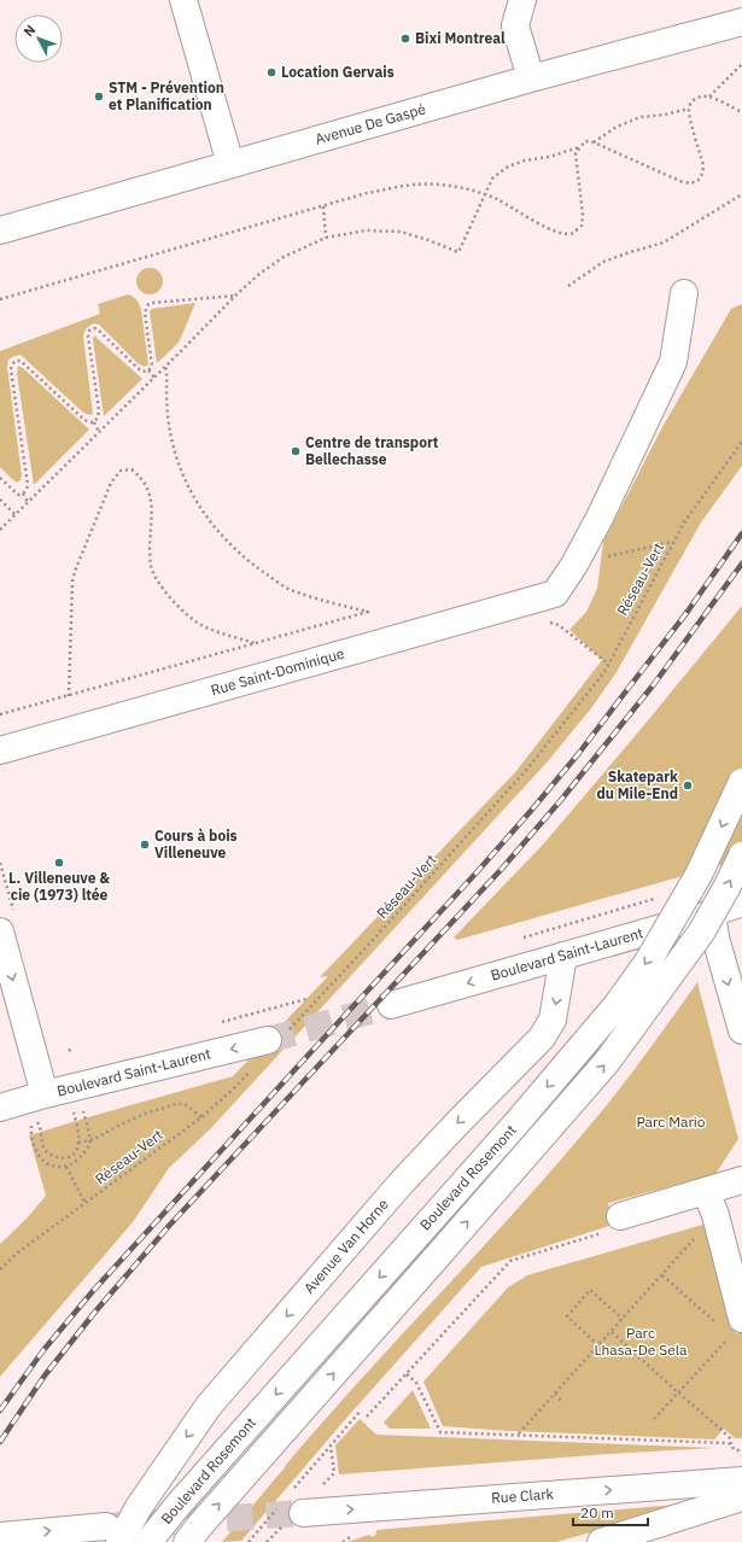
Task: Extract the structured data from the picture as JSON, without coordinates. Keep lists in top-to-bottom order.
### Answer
{
  "streets": {
    "main road": [
      "Avenue De Gaspé",
      "Rue Saint-Dominique",
      "Boulevard Saint-Laurent",
      "Boulevard Rosemont",
      "Avenue Van Horne",
      "Rue Clark"
    ],
    "path": ["Réseau-Vert"]
  },
  "crossings": [
    ["Réseau-Vert", "Boulevard Saint-Laurent"],
    ["Boulevard Saint-Laurent", "Avenue Van Horne"]
  ],
  "one_way": ["Boulevard Saint-Laurent", "Avenue Van Horne"],
  "parks": ["Parc Mario", "Parc Lhasa-De Sela"],
  "places": [
    "Bixi Montreal",
    "Location Gervais",
    "STM - Prévention et Planification",
    "Centre de transport Bellechasse",
    "Skatepark du Mile-End",
    "Cours à bois Villeneuve",
    "L. Villeneuve & cie (1973) ltée"
  ],
  "scale_bar": "20 m",
  "north": "top left"
}
